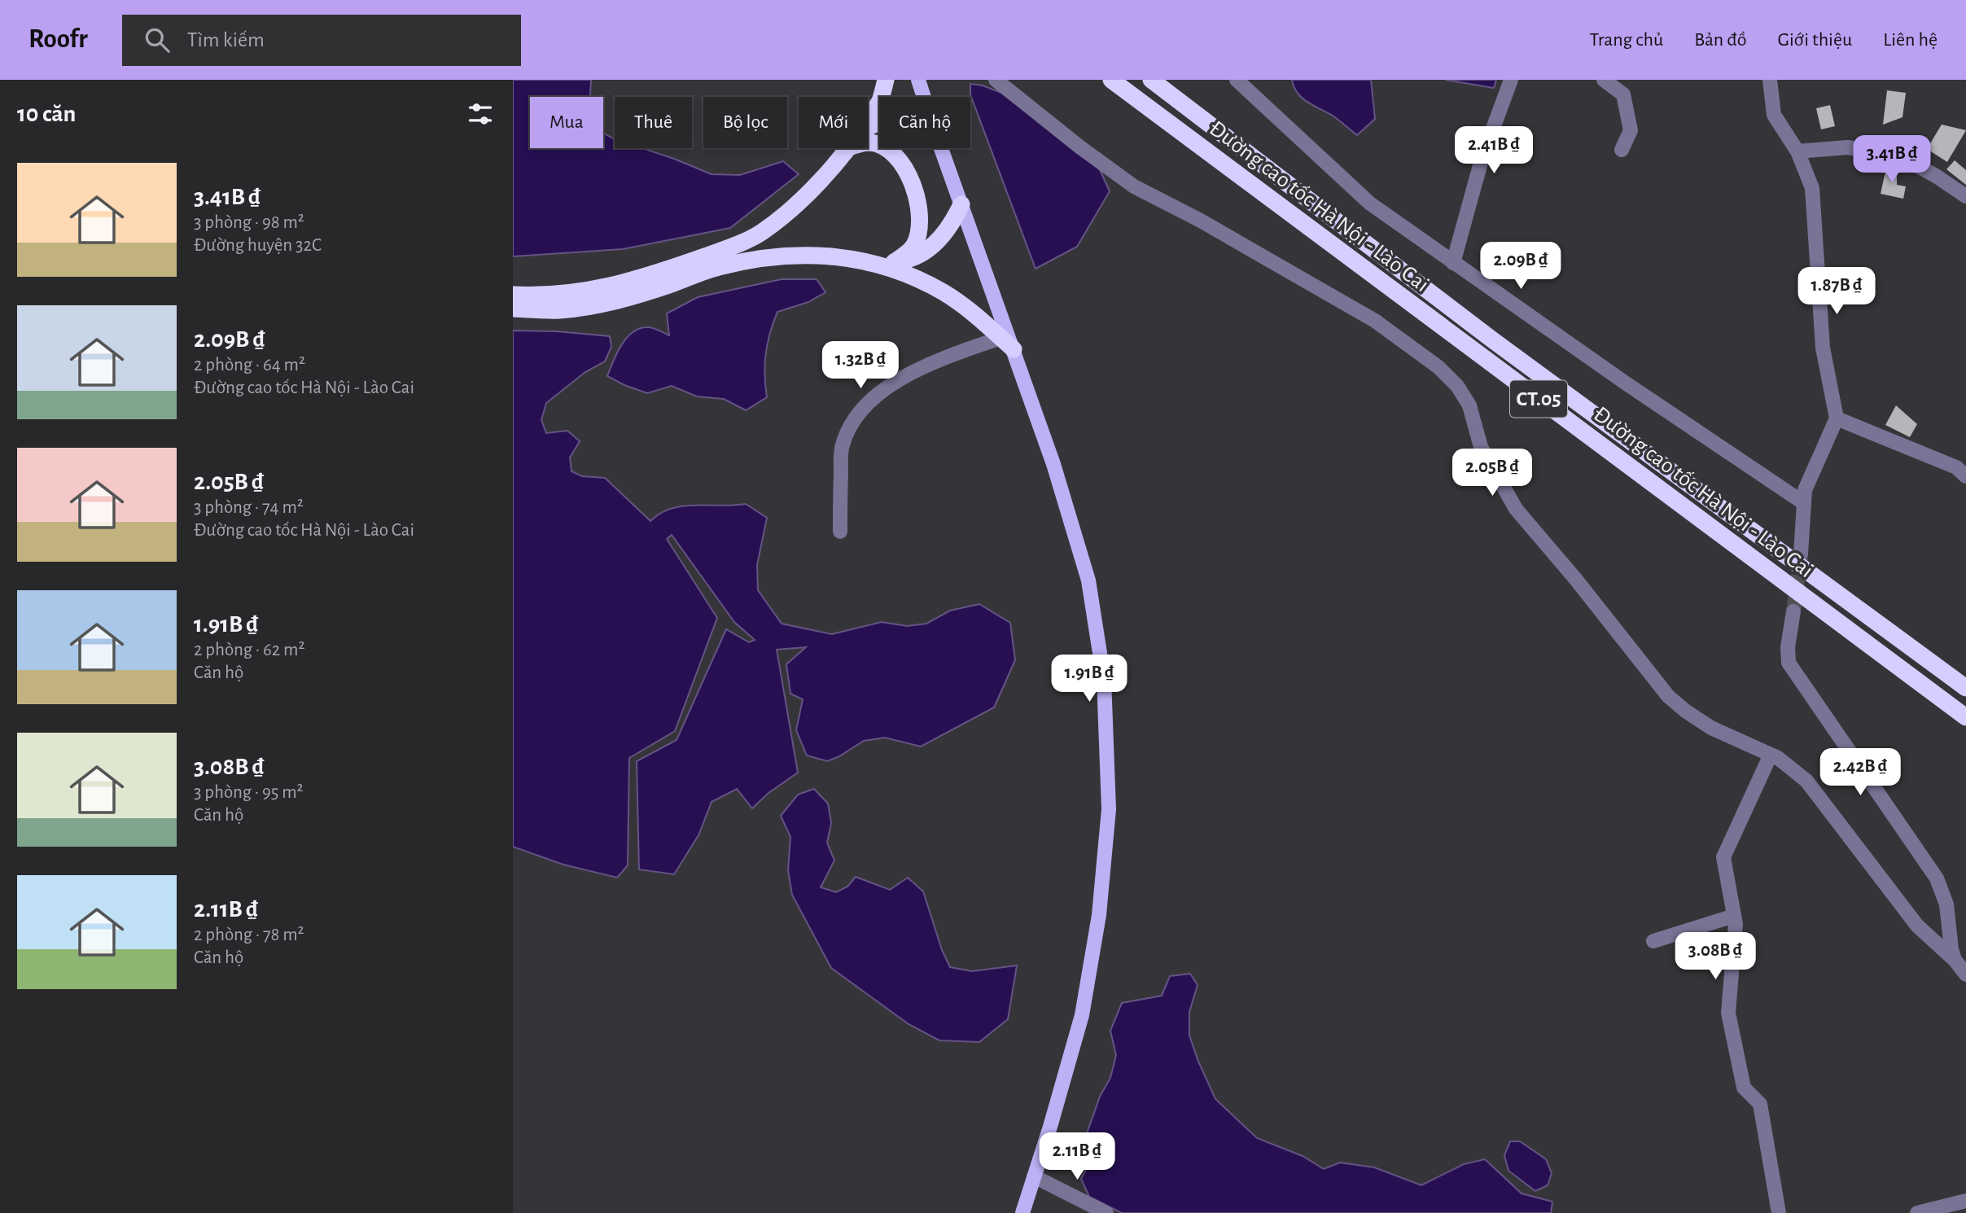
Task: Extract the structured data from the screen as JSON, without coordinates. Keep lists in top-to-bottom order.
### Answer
{
  "streets": {
    "highway": ["Đường cao tốc Hà Nội - Lào Cai", "CT.05"]
  },
  "page": {
    "header": "Roofr",
    "search": "Tìm kiếm",
    "nav": [
      "Trang chủ",
      "Bản đồ",
      "Giới thiệu",
      "Liên hệ"
    ],
    "heading": "10 căn",
    "chip": [
      "Mua",
      "Thuê",
      "Bộ lọc",
      "Mới",
      "Căn hộ"
    ],
    "price": [
      "2.41B ₫",
      "3.41B ₫",
      "2.09B ₫",
      "1.87B ₫",
      "1.32B ₫",
      "2.05B ₫",
      "1.91B ₫",
      "2.42B ₫",
      "3.08B ₫",
      "2.11B ₫"
    ],
    "list": [
      {
        "name": "3.41B ₫",
        "note": "3 phòng · 98 m² · Đường huyện 32C"
      },
      {
        "name": "2.09B ₫",
        "note": "2 phòng · 64 m² · Đường cao tốc Hà Nội - Lào Cai"
      },
      {
        "name": "2.05B ₫",
        "note": "3 phòng · 74 m² · Đường cao tốc Hà Nội - Lào Cai"
      },
      {
        "name": "1.91B ₫",
        "note": "2 phòng · 62 m² · Căn hộ"
      },
      {
        "name": "3.08B ₫",
        "note": "3 phòng · 95 m² · Căn hộ"
      },
      {
        "name": "2.11B ₫",
        "note": "2 phòng · 78 m² · Căn hộ"
      }
    ]
  }
}
